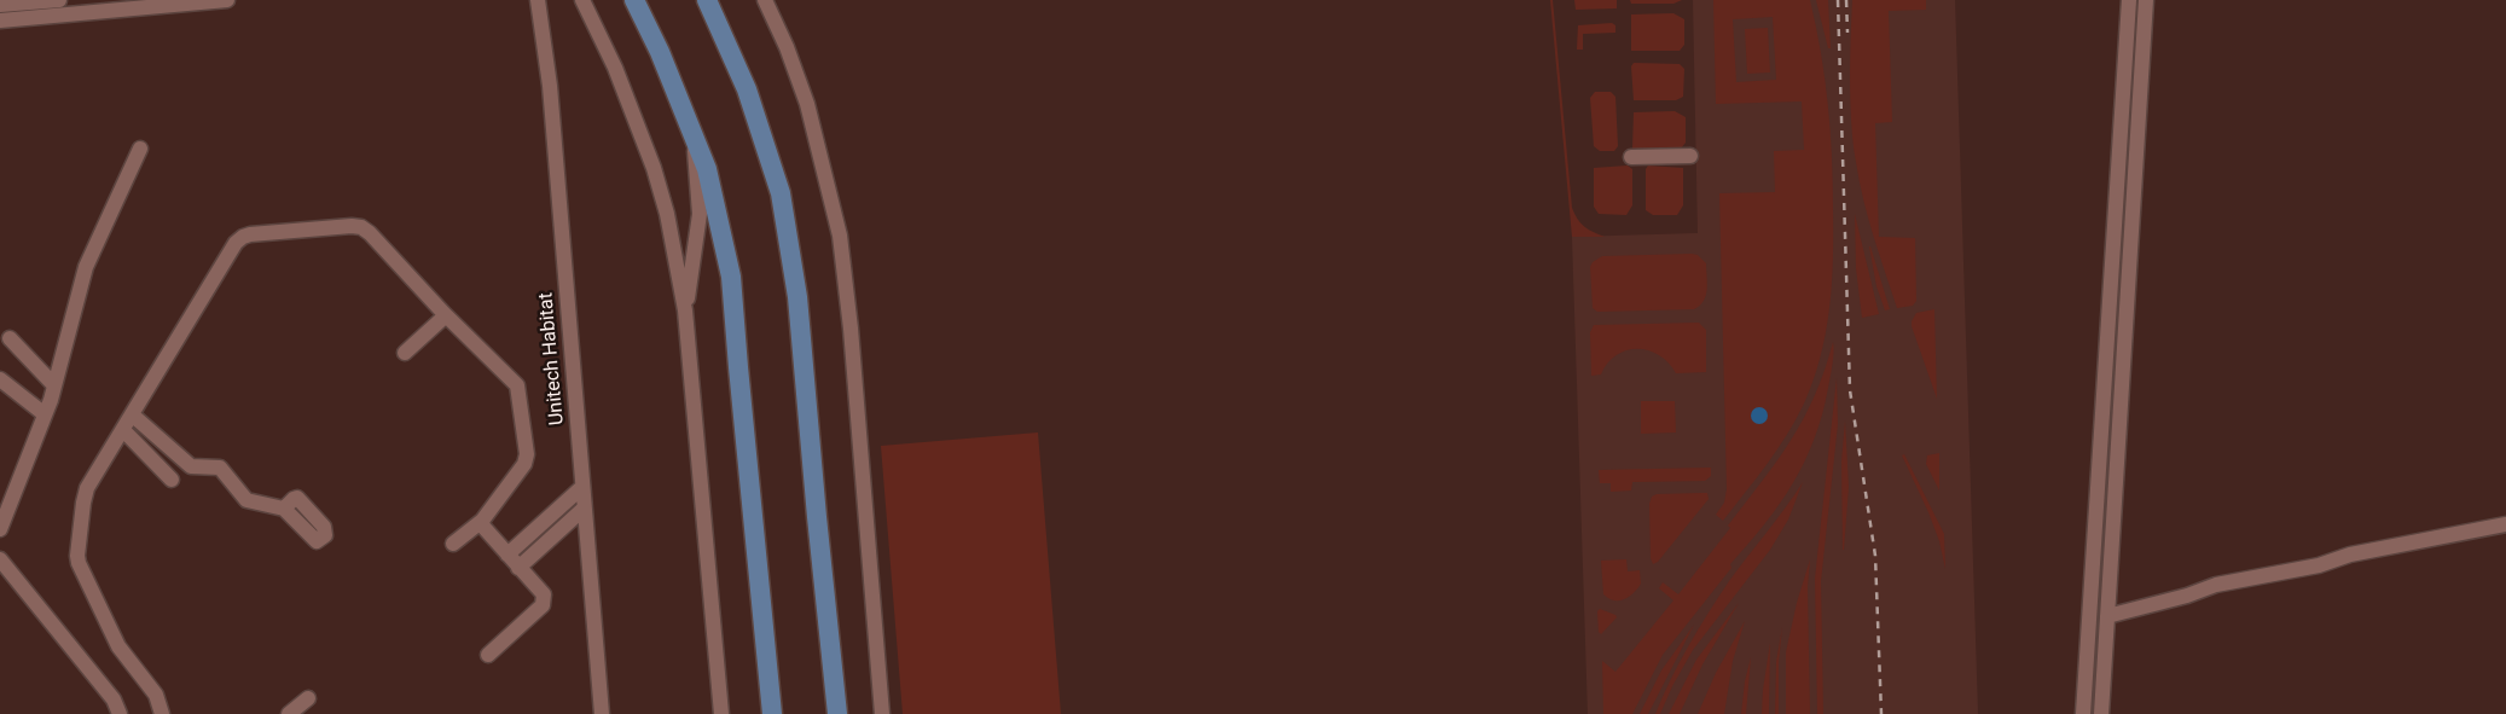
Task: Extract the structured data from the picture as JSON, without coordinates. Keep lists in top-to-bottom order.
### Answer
{
  "streets": {
    "street": ["Unitech Habitat"]
  }
}
